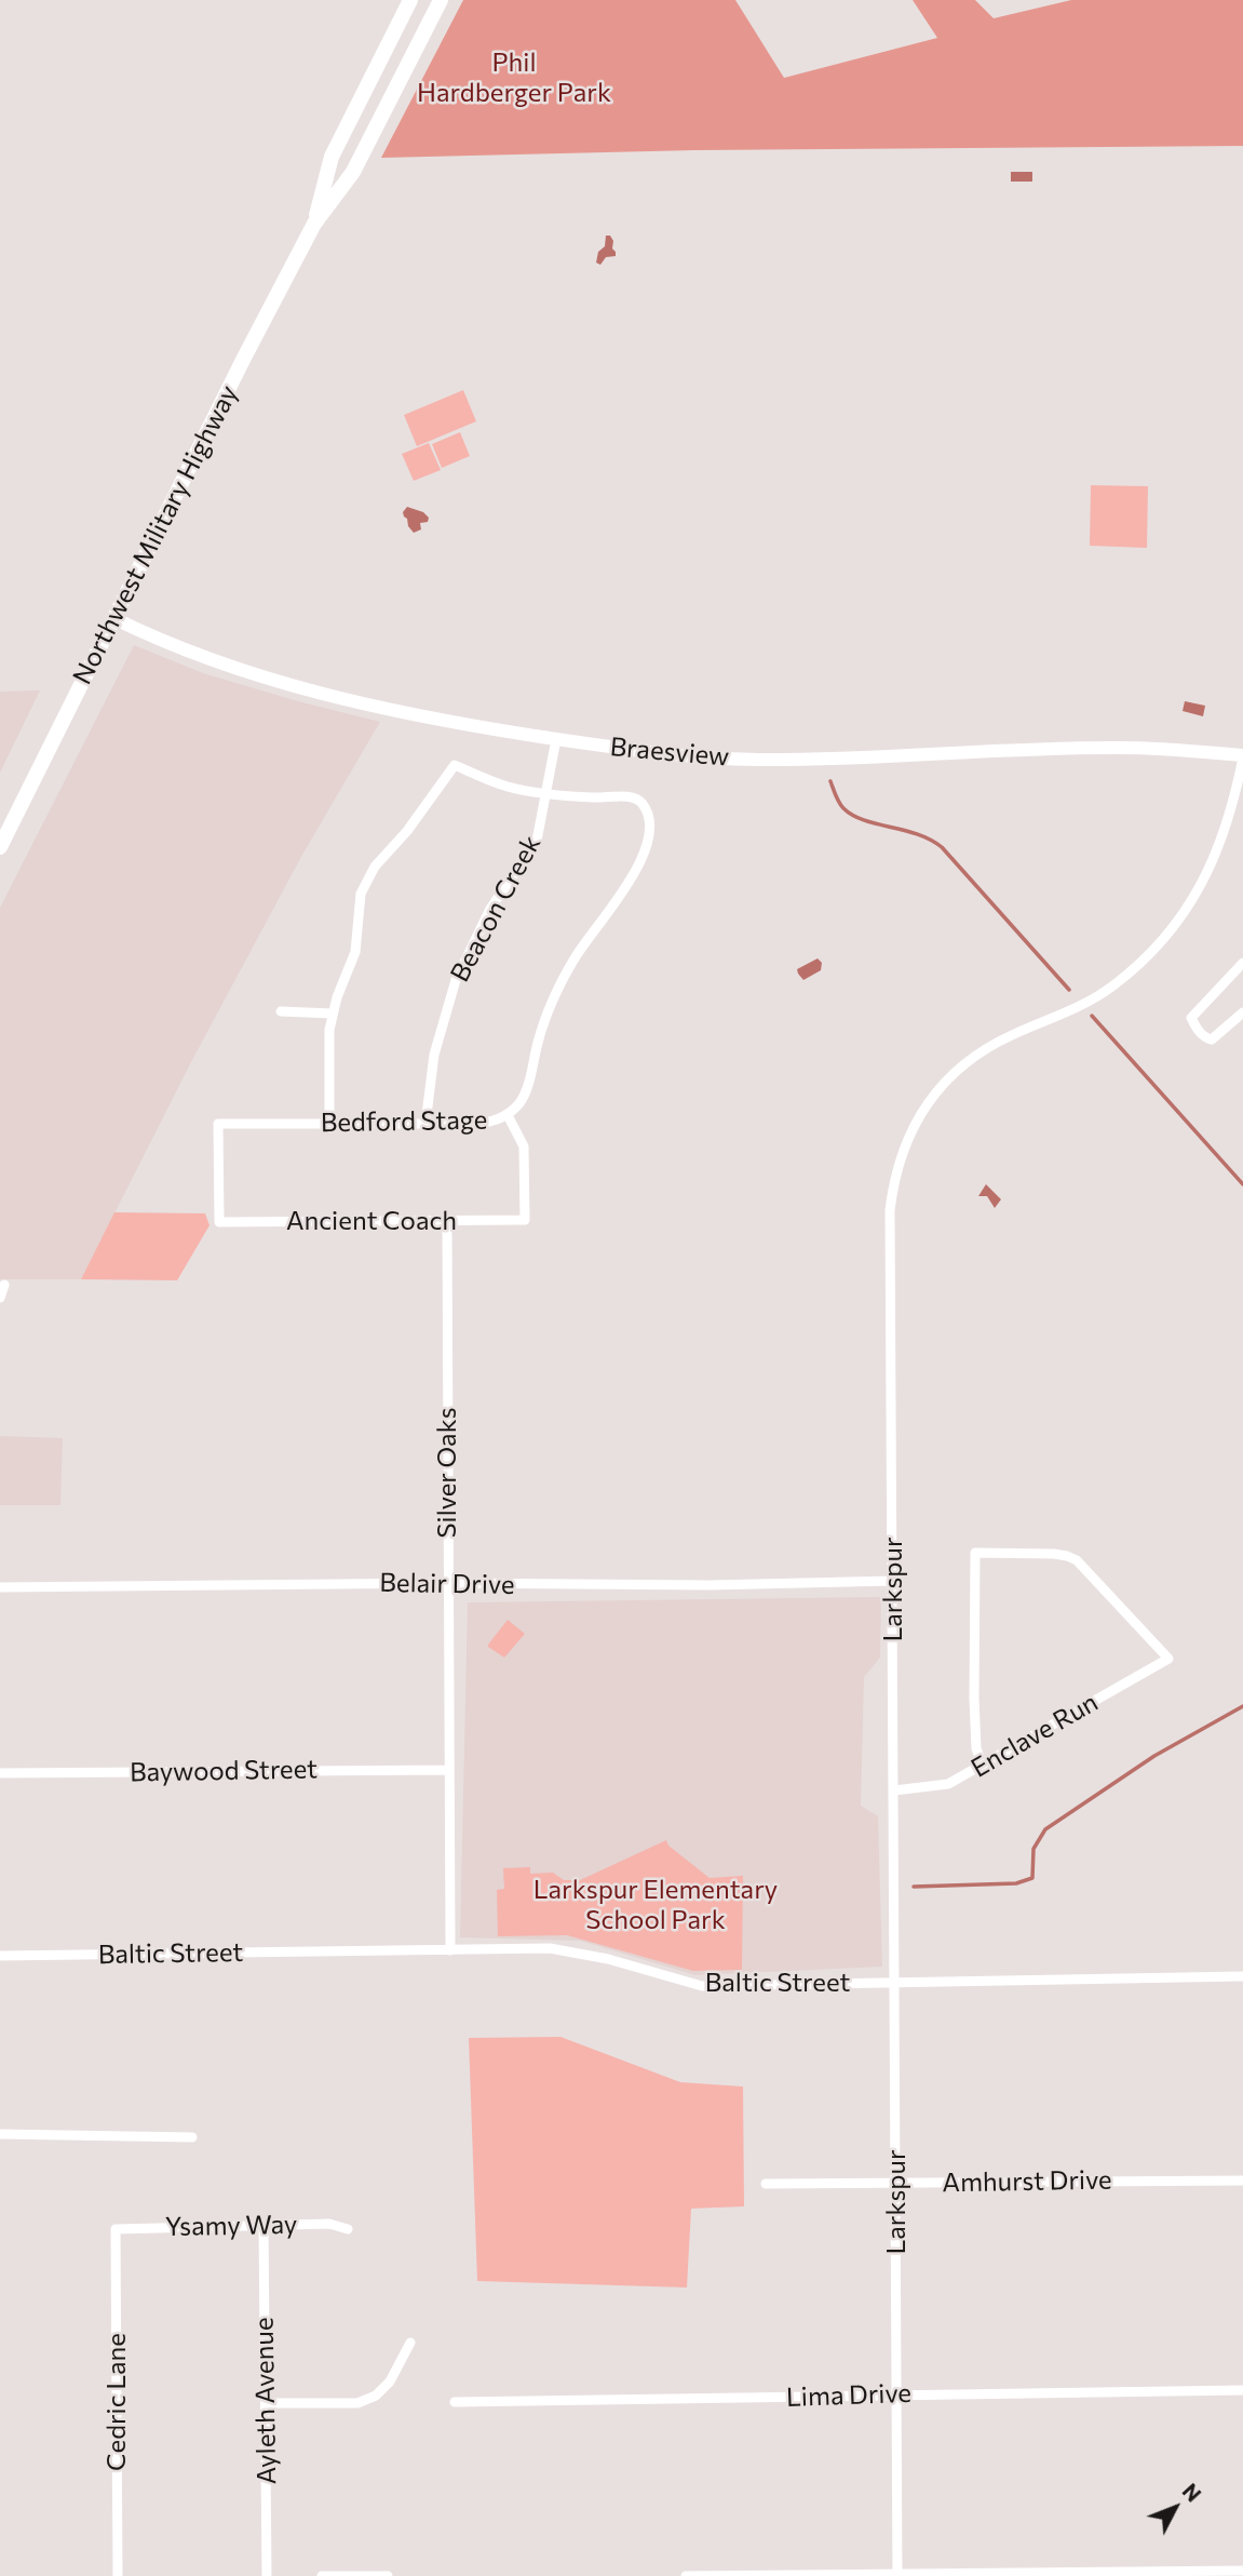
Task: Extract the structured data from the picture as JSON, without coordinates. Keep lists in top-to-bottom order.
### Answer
{
  "streets": {
    "main road": ["Northwest Military Highway"],
    "street": [
      "Braesview",
      "Beacon Creek",
      "Bedford Stage",
      "Ancient Coach",
      "Silver Oaks",
      "Belair Drive",
      "Larkspur",
      "Enclave Run",
      "Baywood Street",
      "Baltic Street",
      "Amhurst Drive",
      "Ysamy Way",
      "Lima Drive",
      "Ayleth Avenue",
      "Cedric Lane"
    ]
  },
  "crossings": [
    ["Northwest Military Highway", "Braesview"],
    ["Braesview", "Beacon Creek"],
    ["Braesview", "Larkspur"],
    ["Beacon Creek", "Bedford Stage"],
    ["Bedford Stage", "Ancient Coach"],
    ["Ancient Coach", "Silver Oaks"],
    ["Silver Oaks", "Belair Drive"],
    ["Silver Oaks", "Baywood Street"],
    ["Silver Oaks", "Baltic Street"],
    ["Belair Drive", "Larkspur"],
    ["Larkspur", "Enclave Run"],
    ["Larkspur", "Baltic Street"],
    ["Larkspur", "Amhurst Drive"],
    ["Larkspur", "Lima Drive"],
    ["Ysamy Way", "Ayleth Avenue"],
    ["Ysamy Way", "Cedric Lane"]
  ],
  "parks": ["Phil Hardberger Park", "Larkspur Elementary School Park"],
  "north": "top right"
}
